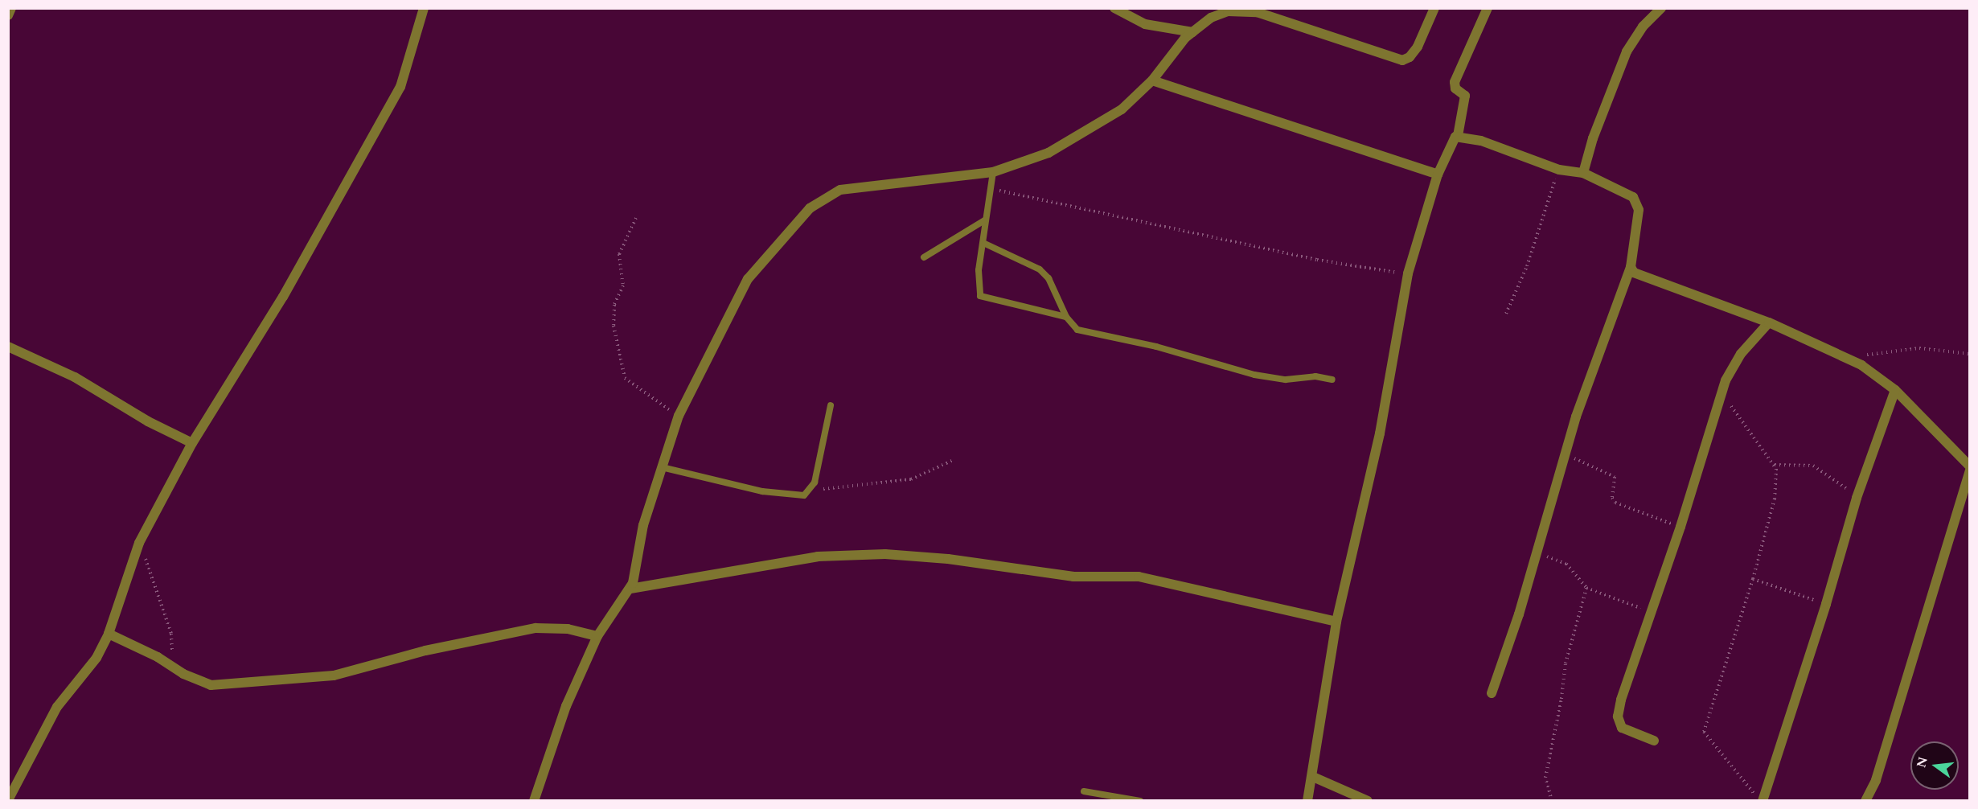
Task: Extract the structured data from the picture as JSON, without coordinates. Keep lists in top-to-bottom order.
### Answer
{
  "north": "left"
}
